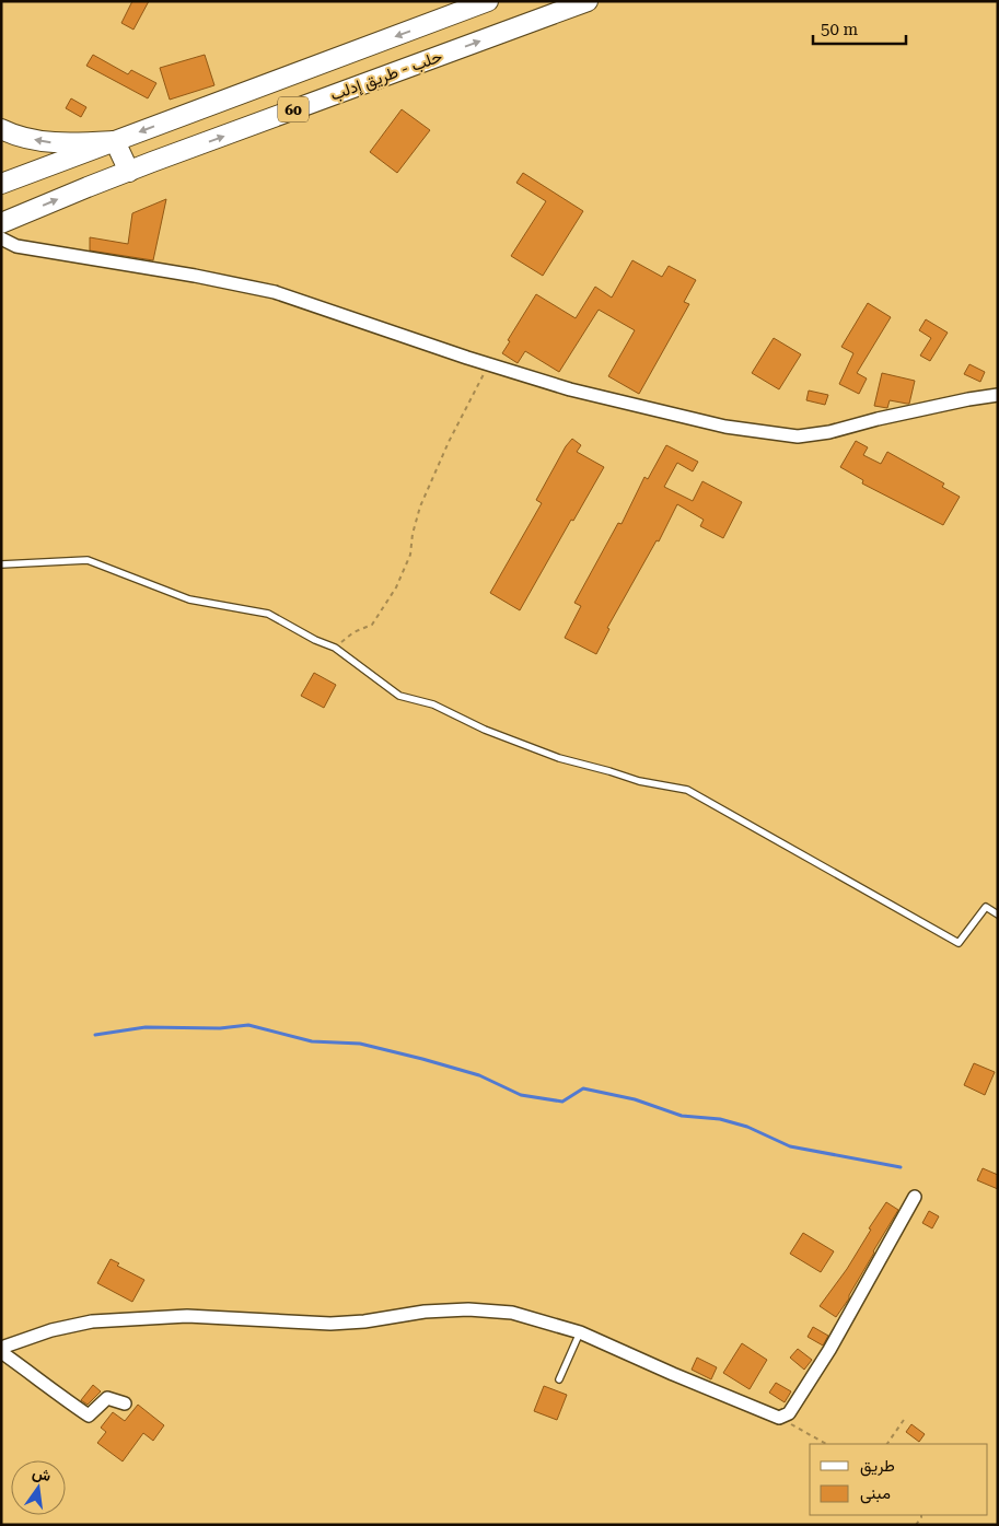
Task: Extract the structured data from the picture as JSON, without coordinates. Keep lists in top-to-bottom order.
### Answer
{
  "streets": {
    "main road": ["حلب - طريق إدلب", "60"]
  },
  "legend": ["طريق", "مبنى"],
  "scale_bar": "50 m",
  "north": "top"
}
